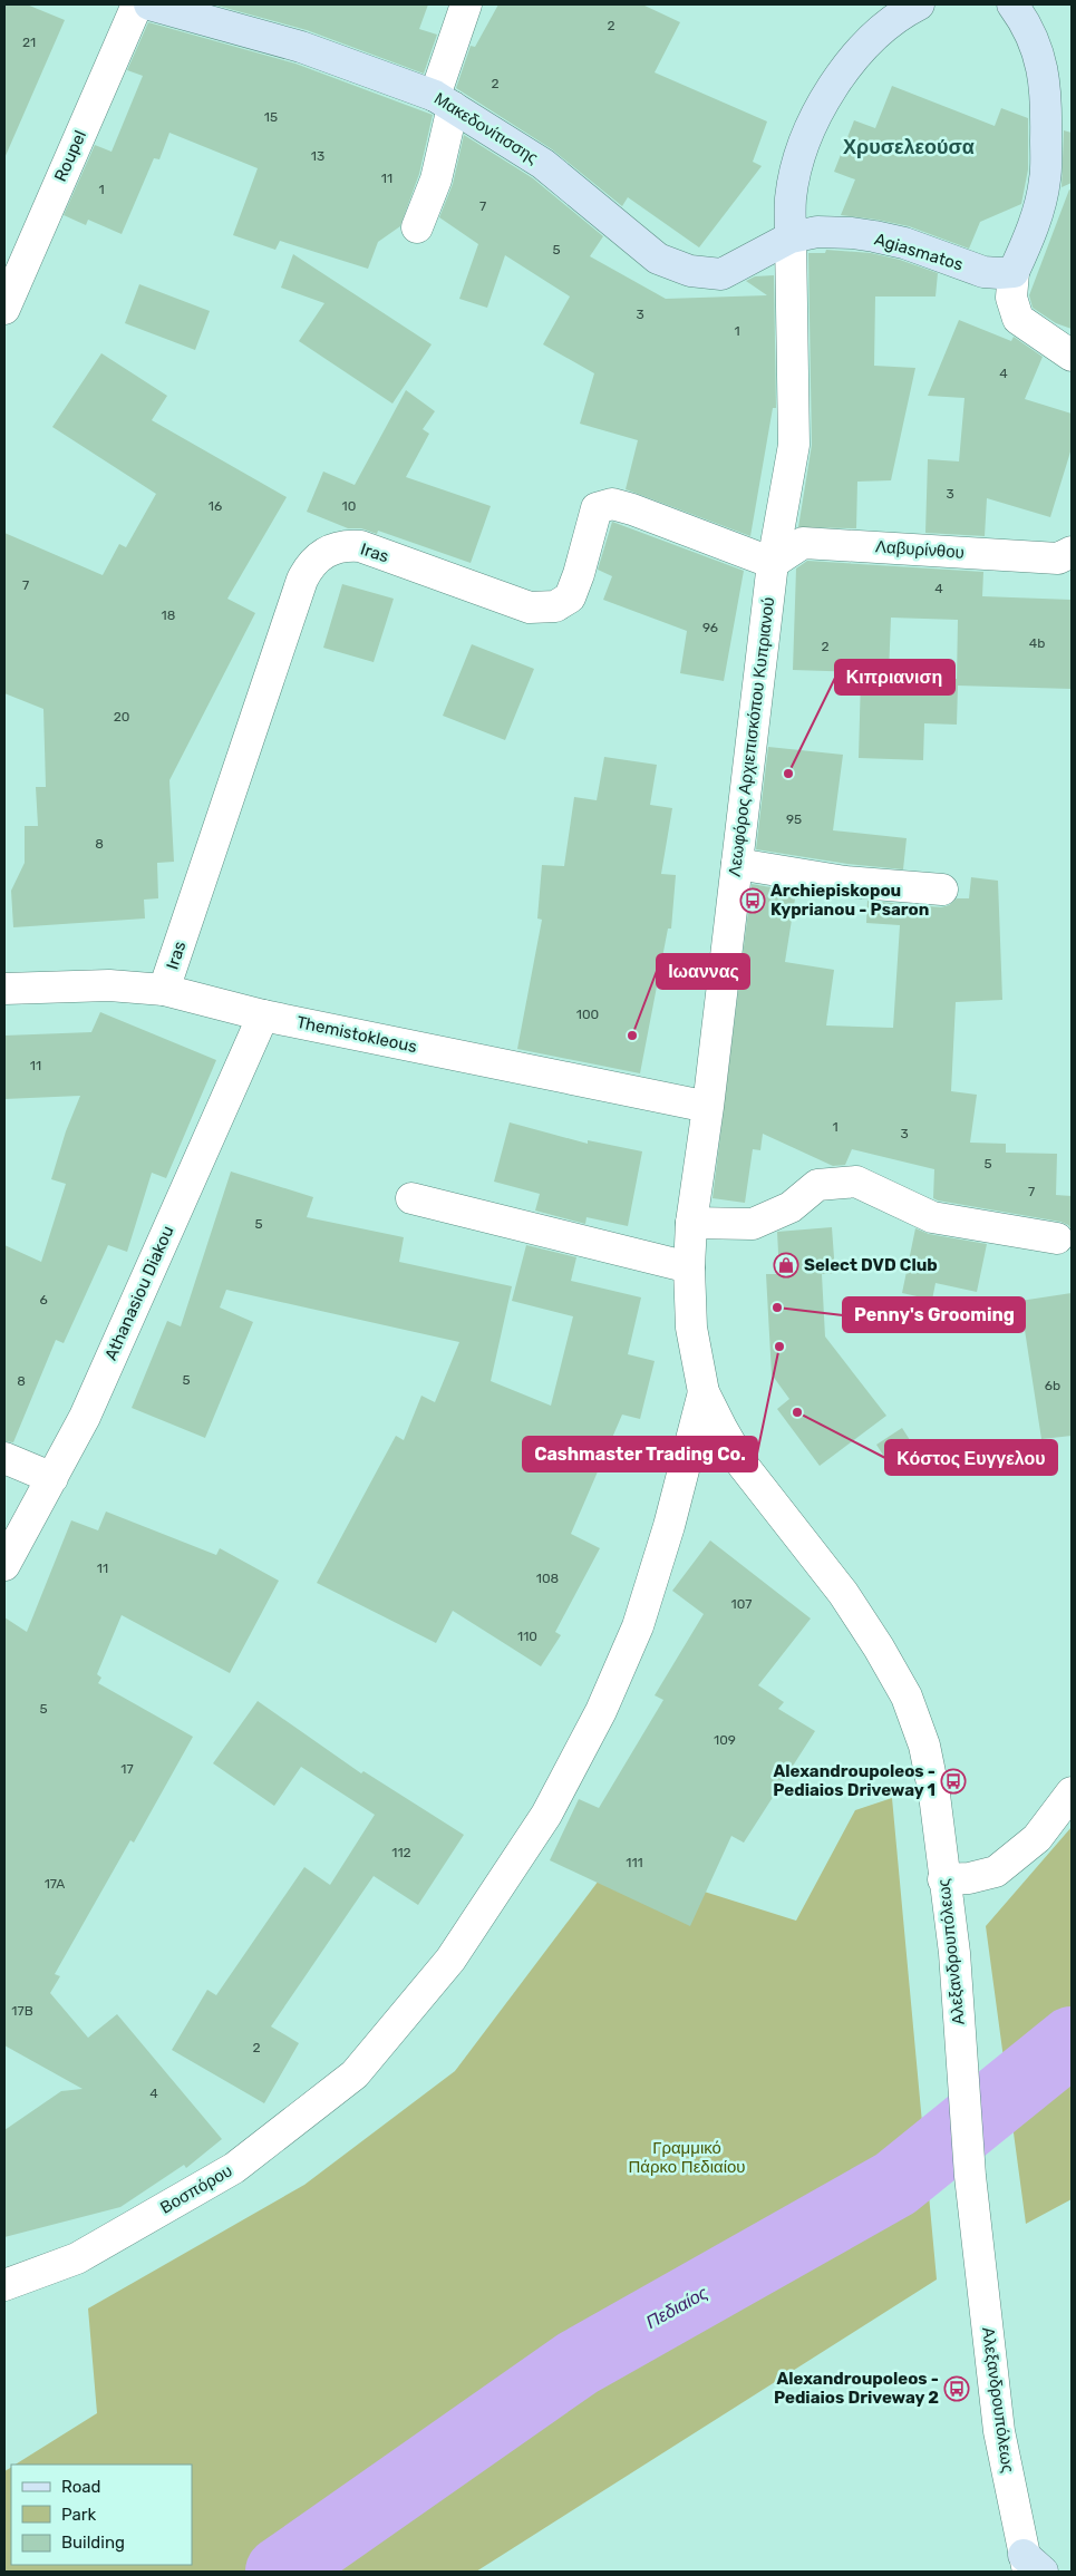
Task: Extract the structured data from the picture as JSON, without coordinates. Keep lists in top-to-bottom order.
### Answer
{
  "streets": {
    "main road": ["Μακεδονίτισσης", "Agiasmatos", "Λεωφόρος Αρχιεπισκόπου Κυπριανού"],
    "street": [
      "Roupel",
      "Λαβυρίνθου",
      "Iras",
      "Themistokleous",
      "Athanasiou Diakou",
      "Αλεξανδρουπόλεως",
      "Βοσπόρου"
    ]
  },
  "crossings": [
    ["Μακεδονίτισσης", "Agiasmatos"],
    ["Μακεδονίτισσης", "Λεωφόρος Αρχιεπισκόπου Κυπριανού"],
    ["Agiasmatos", "Λεωφόρος Αρχιεπισκόπου Κυπριανού"],
    ["Λαβυρίνθου", "Iras"],
    ["Λαβυρίνθου", "Λεωφόρος Αρχιεπισκόπου Κυπριανού"],
    ["Iras", "Λεωφόρος Αρχιεπισκόπου Κυπριανού"],
    ["Iras", "Themistokleous"],
    ["Λεωφόρος Αρχιεπισκόπου Κυπριανού", "Themistokleous"],
    ["Λεωφόρος Αρχιεπισκόπου Κυπριανού", "Αλεξανδρουπόλεως"],
    ["Λεωφόρος Αρχιεπισκόπου Κυπριανού", "Βοσπόρου"],
    ["Themistokleous", "Athanasiou Diakou"]
  ],
  "districts": ["Χρυσελεούσα"],
  "water": ["Πεδιαίος"],
  "parks": ["Γραμμικό Πάρκο Πεδιαίου"],
  "places": {
    "other": [
      "Κιπριανιση",
      "Ιωαννας",
      "Penny's Grooming",
      "Cashmaster Trading Co.",
      "Κόστος Ευγγελου"
    ],
    "bus stop": ["Archiepiskopou Kyprianou - Psaron", "Alexandroupoleos - Pediaios Driveway 1", "Alexandroupoleos - Pediaios Driveway 2"],
    "shop": ["Select DVD Club"]
  },
  "house_numbers": [
    "2",
    "21",
    "2",
    "15",
    "13",
    "11",
    "1",
    "7",
    "5",
    "3",
    "1",
    "4",
    "3",
    "16",
    "10",
    "7",
    "4",
    "18",
    "96",
    "4b",
    "2",
    "20",
    "95",
    "8",
    "100",
    "11",
    "1",
    "3",
    "5",
    "7",
    "5",
    "6",
    "5",
    "8",
    "6b",
    "11",
    "108",
    "107",
    "110",
    "5",
    "109",
    "17",
    "112",
    "111",
    "17A",
    "17B",
    "2",
    "4"
  ],
  "legend": ["Road", "Park", "Building"]
}
